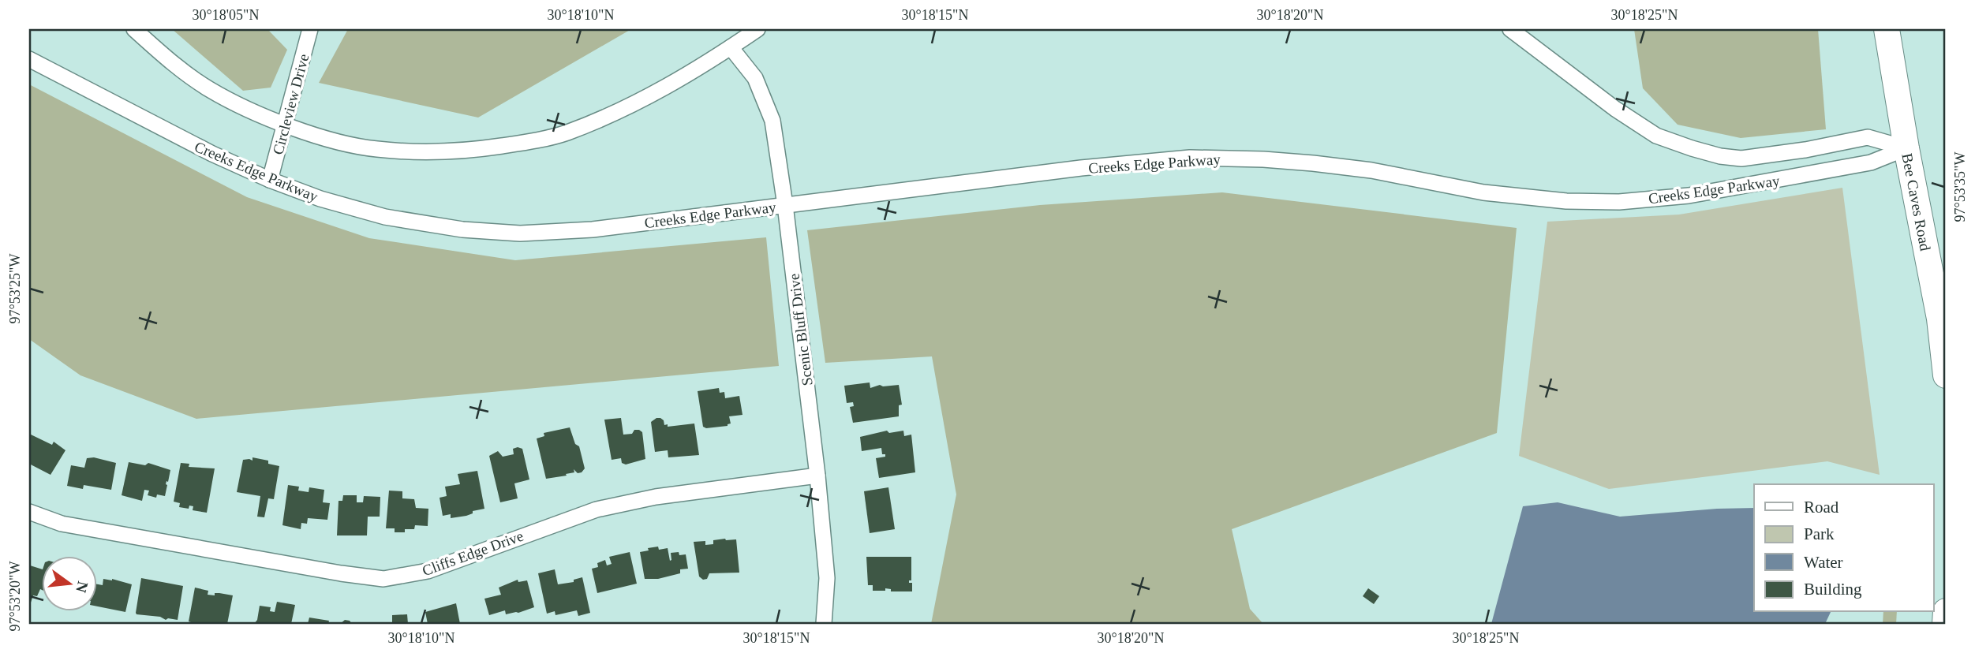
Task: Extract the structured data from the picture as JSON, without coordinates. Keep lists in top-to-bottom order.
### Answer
{
  "streets": {
    "main road": ["Bee Caves Road"],
    "street": [
      "Circleview Drive",
      "Creeks Edge Parkway",
      "Scenic Bluff Drive",
      "Cliffs Edge Drive"
    ]
  },
  "crossings": [
    ["Circleview Drive", "Creeks Edge Parkway"],
    ["Creeks Edge Parkway", "Bee Caves Road"],
    ["Creeks Edge Parkway", "Scenic Bluff Drive"],
    ["Scenic Bluff Drive", "Cliffs Edge Drive"]
  ],
  "legend": [
    "Road",
    "Park",
    "Water",
    "Building"
  ],
  "north": "right",
  "coordinates": [
    "30°18'05\"N",
    "30°18'10\"N",
    "30°18'15\"N",
    "30°18'20\"N",
    "30°18'25\"N",
    "97°53'35\"W",
    "97°53'25\"W",
    "97°53'20\"W"
  ]
}
